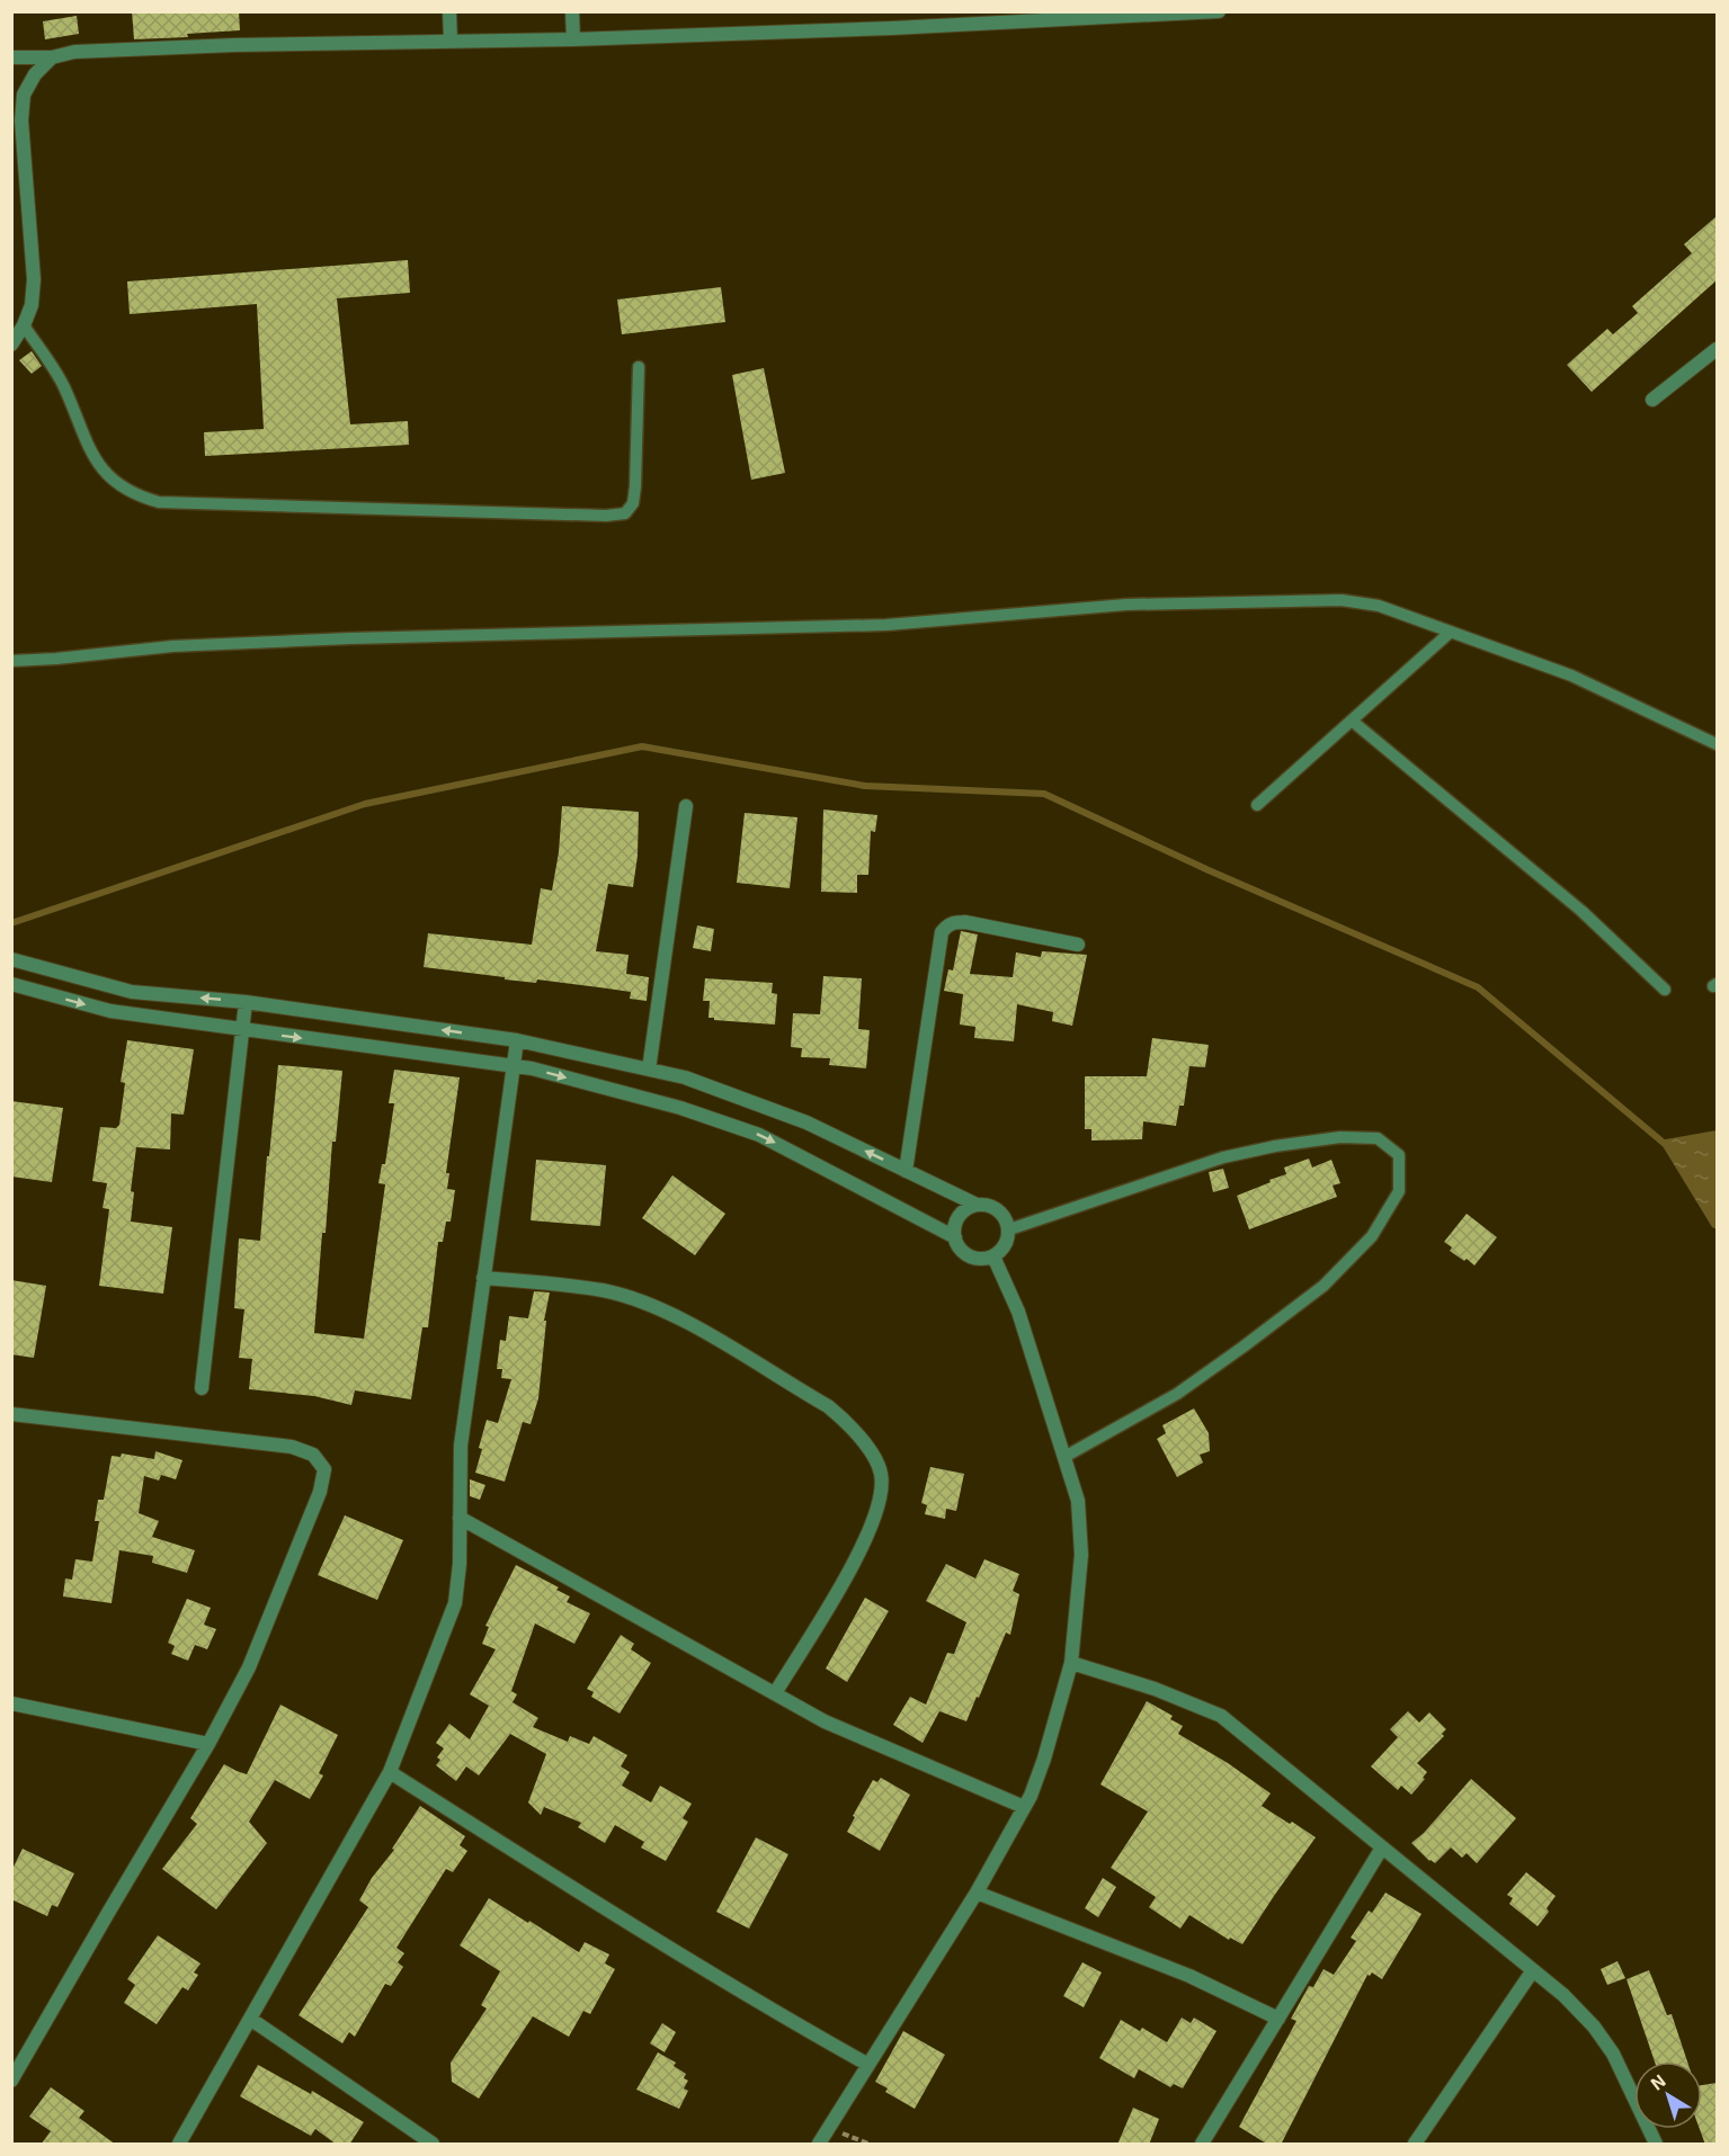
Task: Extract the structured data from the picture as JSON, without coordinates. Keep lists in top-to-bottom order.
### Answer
{
  "north": "top left"
}
